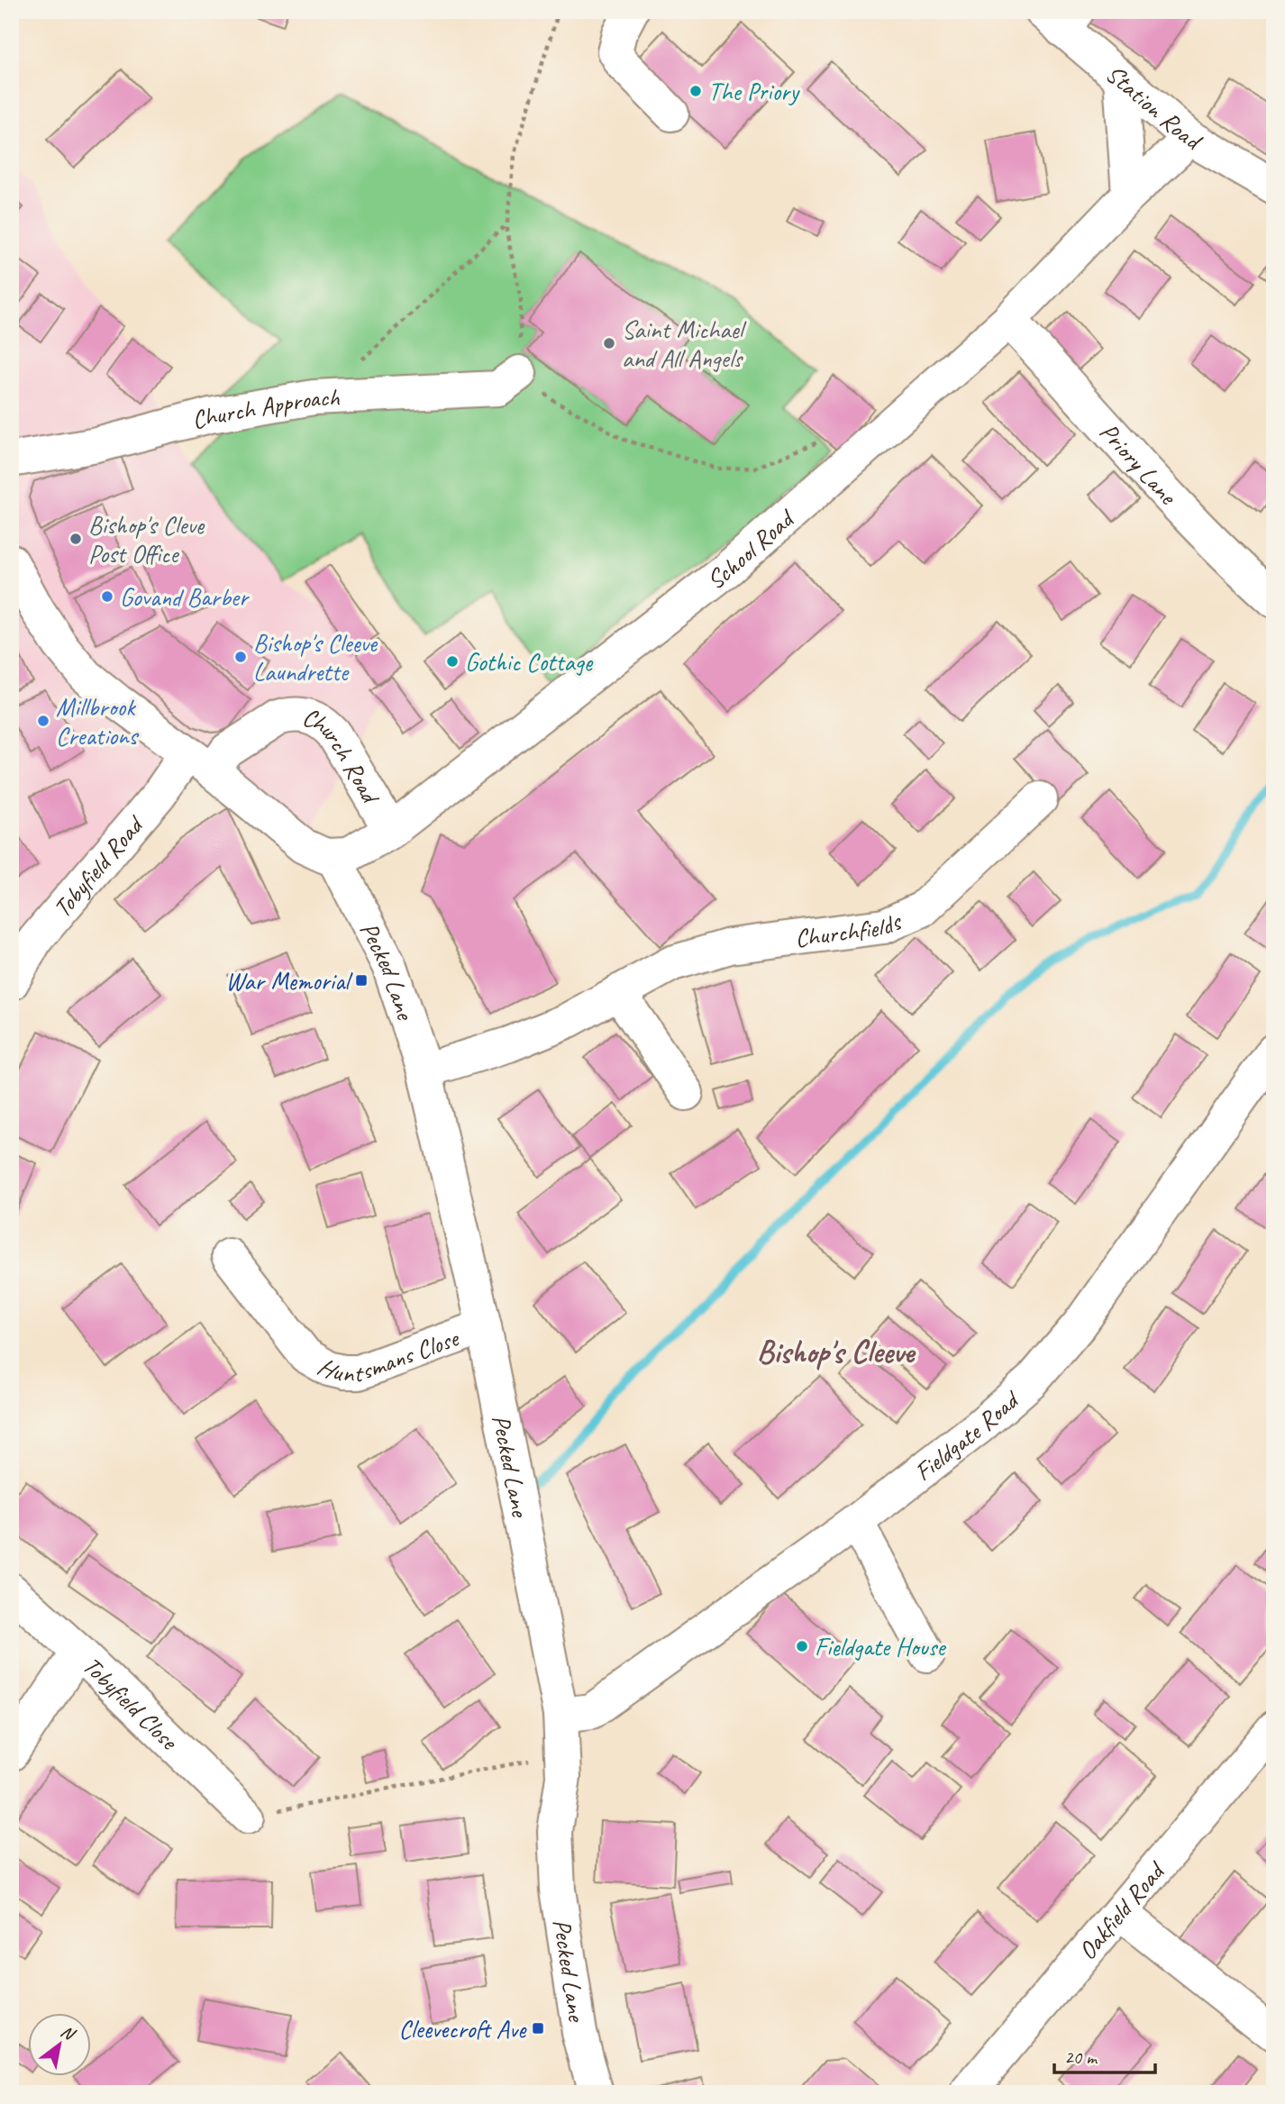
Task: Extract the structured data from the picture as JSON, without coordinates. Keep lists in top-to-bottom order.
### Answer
{
  "streets": {
    "street": [
      "Station Road",
      "Church Approach",
      "Priory Lane",
      "School Road",
      "Church Road",
      "Tobyfield Road",
      "Churchfields",
      "Pecked Lane",
      "Huntsmans Close",
      "Fieldgate Road",
      "Tobyfield Close",
      "Oakfield Road"
    ]
  },
  "crossings": [
    ["Station Road", "School Road"],
    ["Priory Lane", "School Road"],
    ["School Road", "Church Road"],
    ["School Road", "Pecked Lane"],
    ["Church Road", "Tobyfield Road"],
    ["Churchfields", "Pecked Lane"],
    ["Pecked Lane", "Huntsmans Close"],
    ["Pecked Lane", "Fieldgate Road"]
  ],
  "districts": ["Bishop's Cleeve"],
  "places": {
    "other": [
      "The Priory",
      "Saint Michael and All Angels",
      "Bishop's Cleve Post Office",
      "Govand Barber",
      "Bishop's Cleeve Laundrette",
      "Gothic Cottage",
      "Millbrook Creations",
      "Fieldgate House"
    ],
    "transit": ["War Memorial", "Cleevecroft Ave"]
  },
  "scale_bar": "20 m",
  "north": "top right"
}
